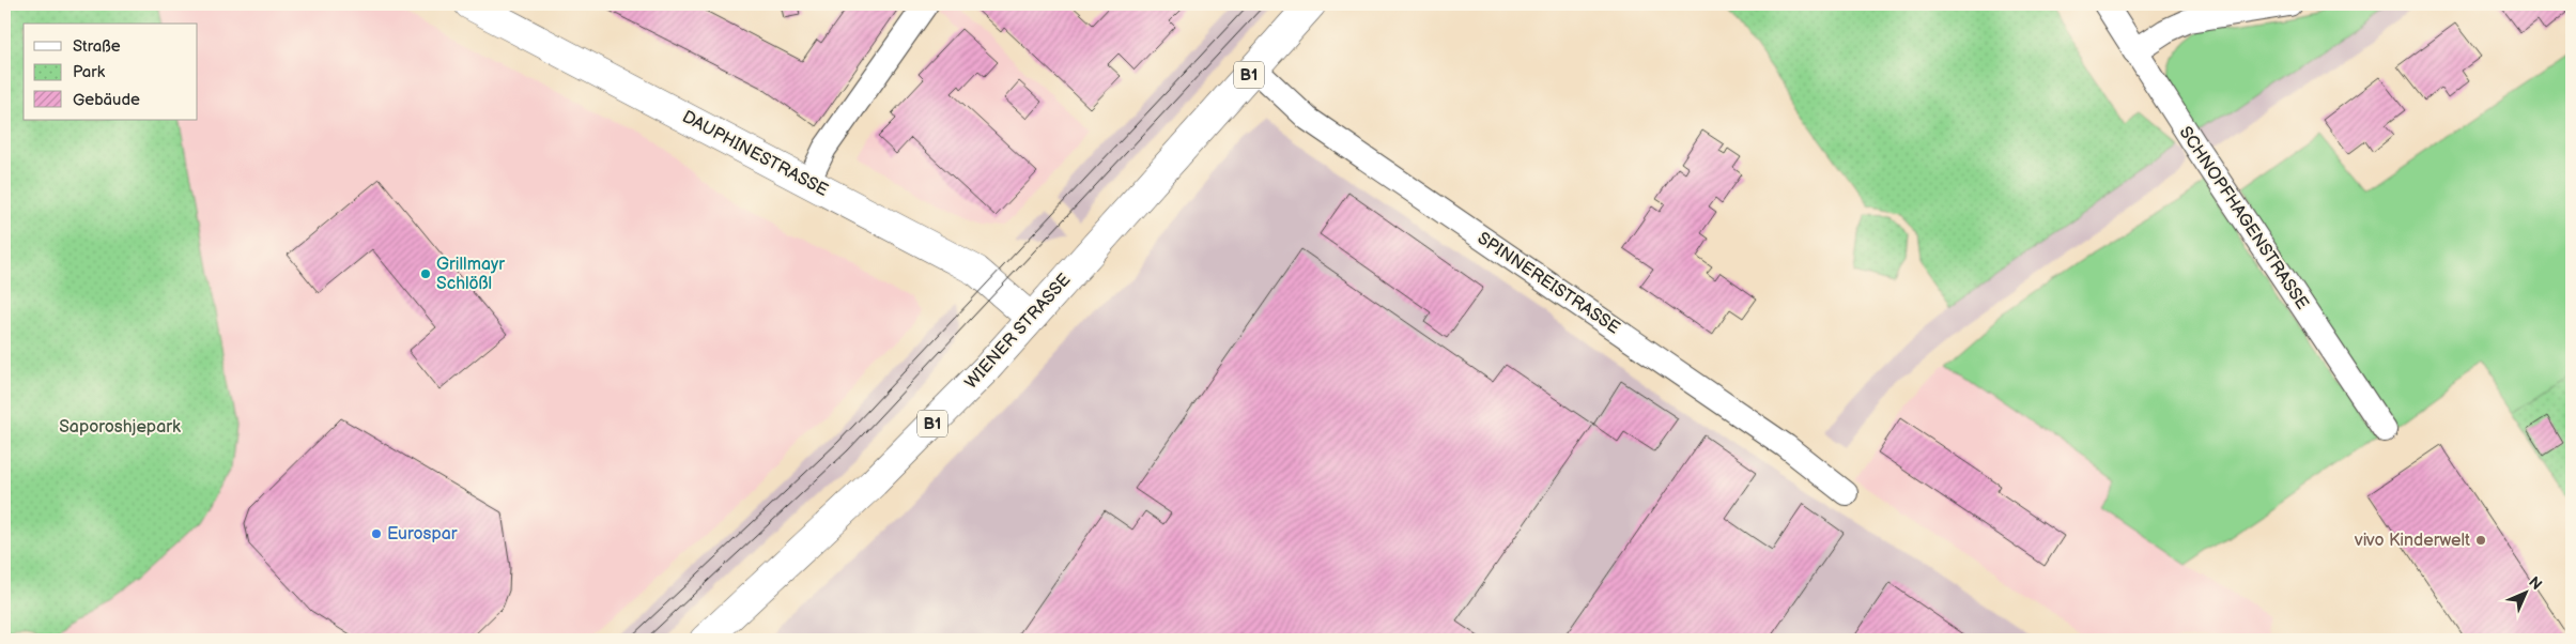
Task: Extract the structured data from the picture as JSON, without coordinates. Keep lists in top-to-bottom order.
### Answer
{
  "streets": {
    "main road": ["B1", "DAUPHINESTRASSE", "WIENER STRASSE"],
    "street": ["SCHNOPFHAGENSTRASSE", "SPINNEREISTRASSE"]
  },
  "crossings": [
    ["DAUPHINESTRASSE", "WIENER STRASSE"],
    ["SPINNEREISTRASSE", "WIENER STRASSE"]
  ],
  "parks": ["Saporoshjepark"],
  "places": ["Grillmayr Schlößl", "Eurospar", "vivo Kinderwelt"],
  "legend": ["Straße", "Park", "Gebäude"],
  "north": "top right"
}
